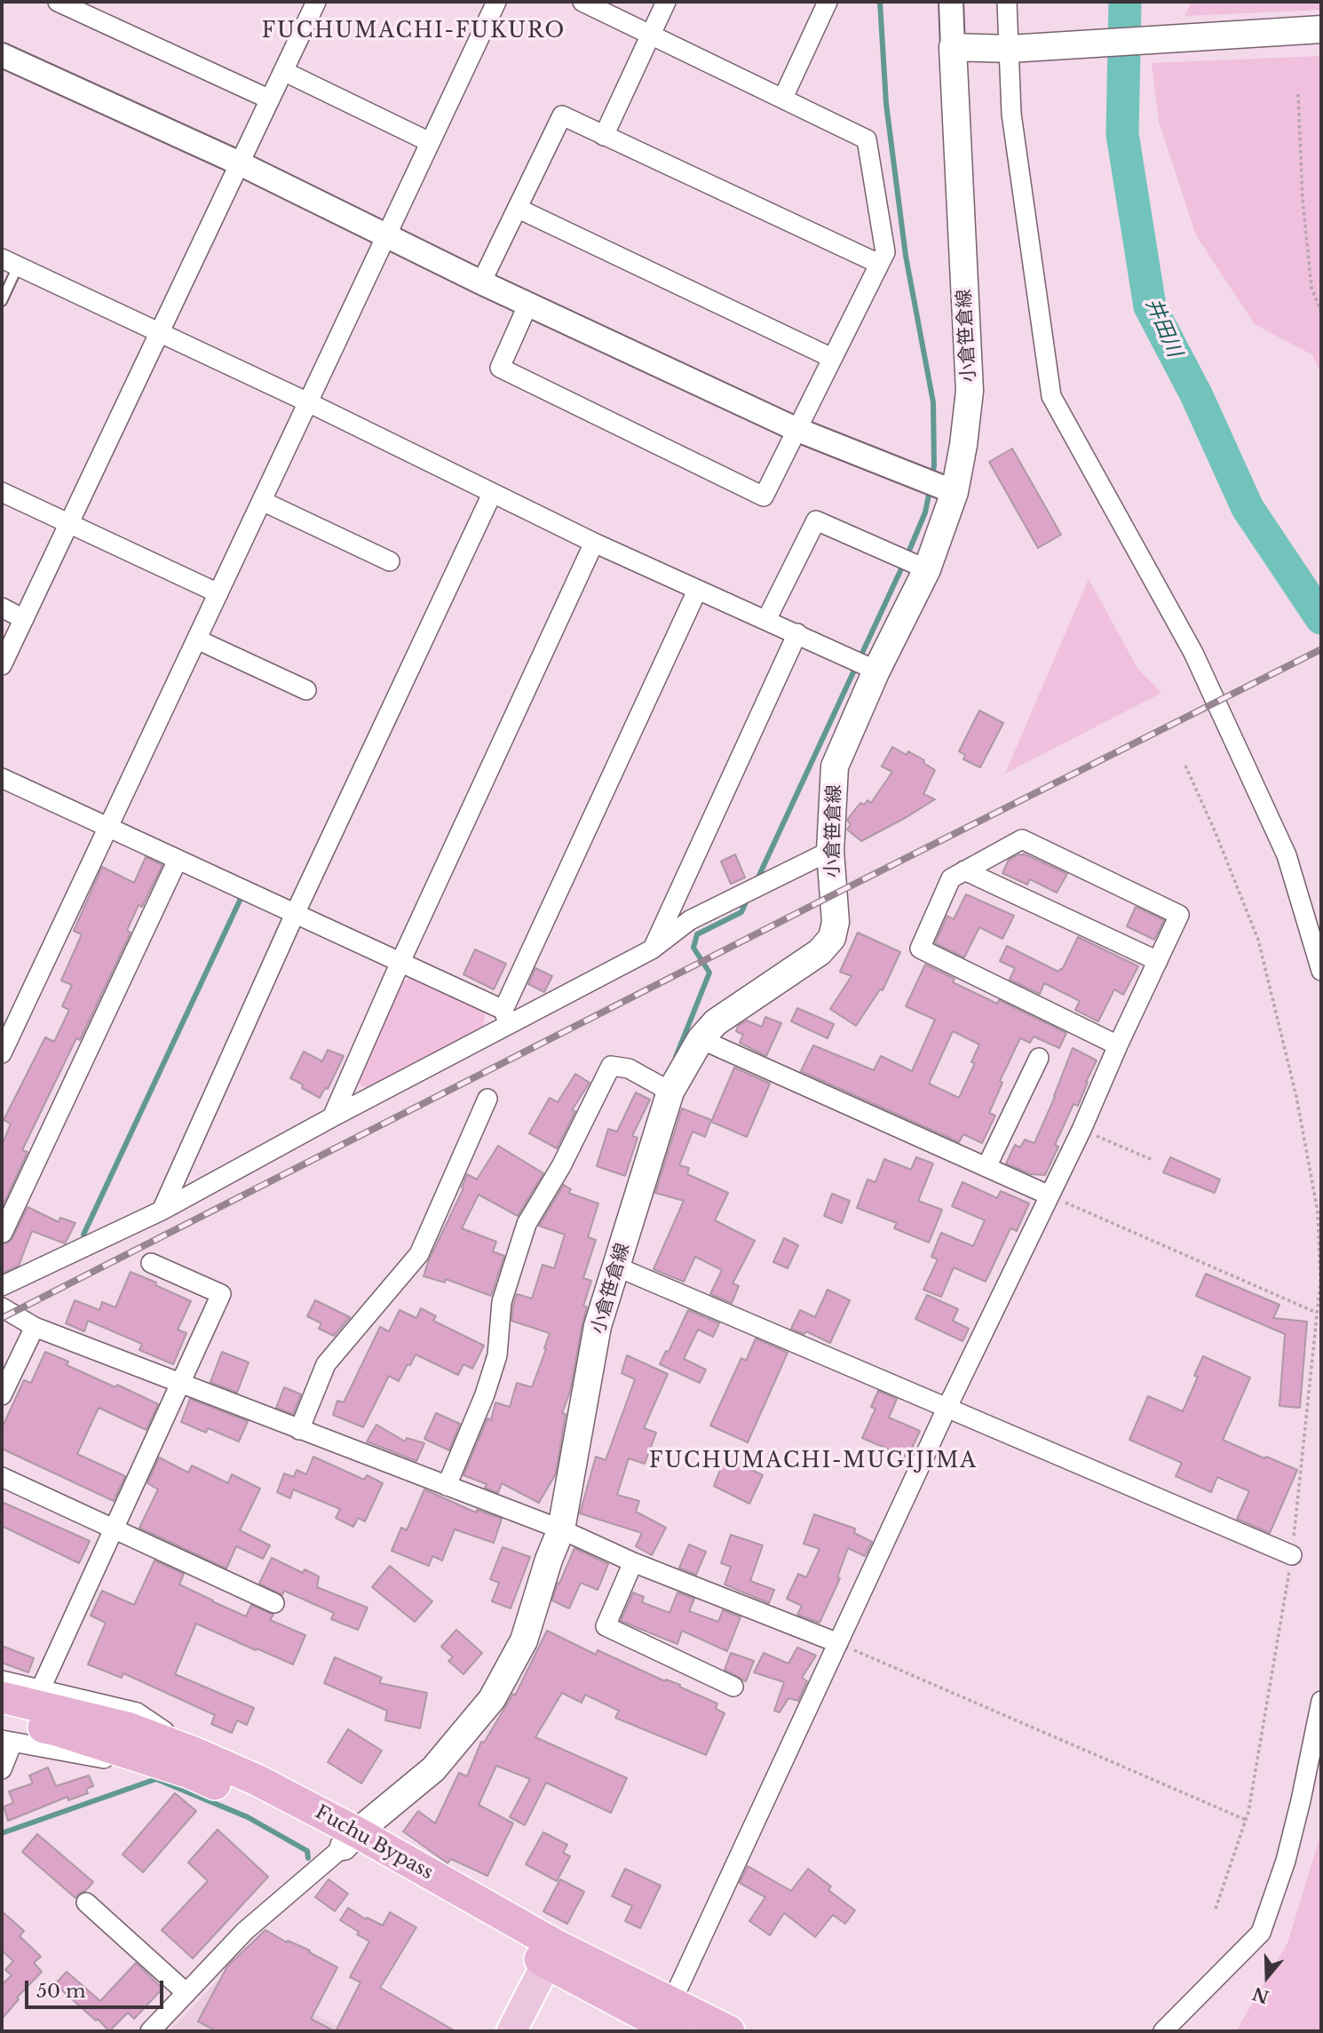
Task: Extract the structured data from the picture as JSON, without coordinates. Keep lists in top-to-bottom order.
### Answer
{
  "streets": {
    "highway": ["Fuchu Bypass"],
    "main road": ["小倉笹倉線"]
  },
  "crossings": [
    ["小倉笹倉線", "Fuchu Bypass"]
  ],
  "districts": ["FUCHUMACHI-FUKURO", "FUCHUMACHI-MUGIJIMA"],
  "water": ["井田川"],
  "scale_bar": "50 m",
  "north": "bottom"
}
